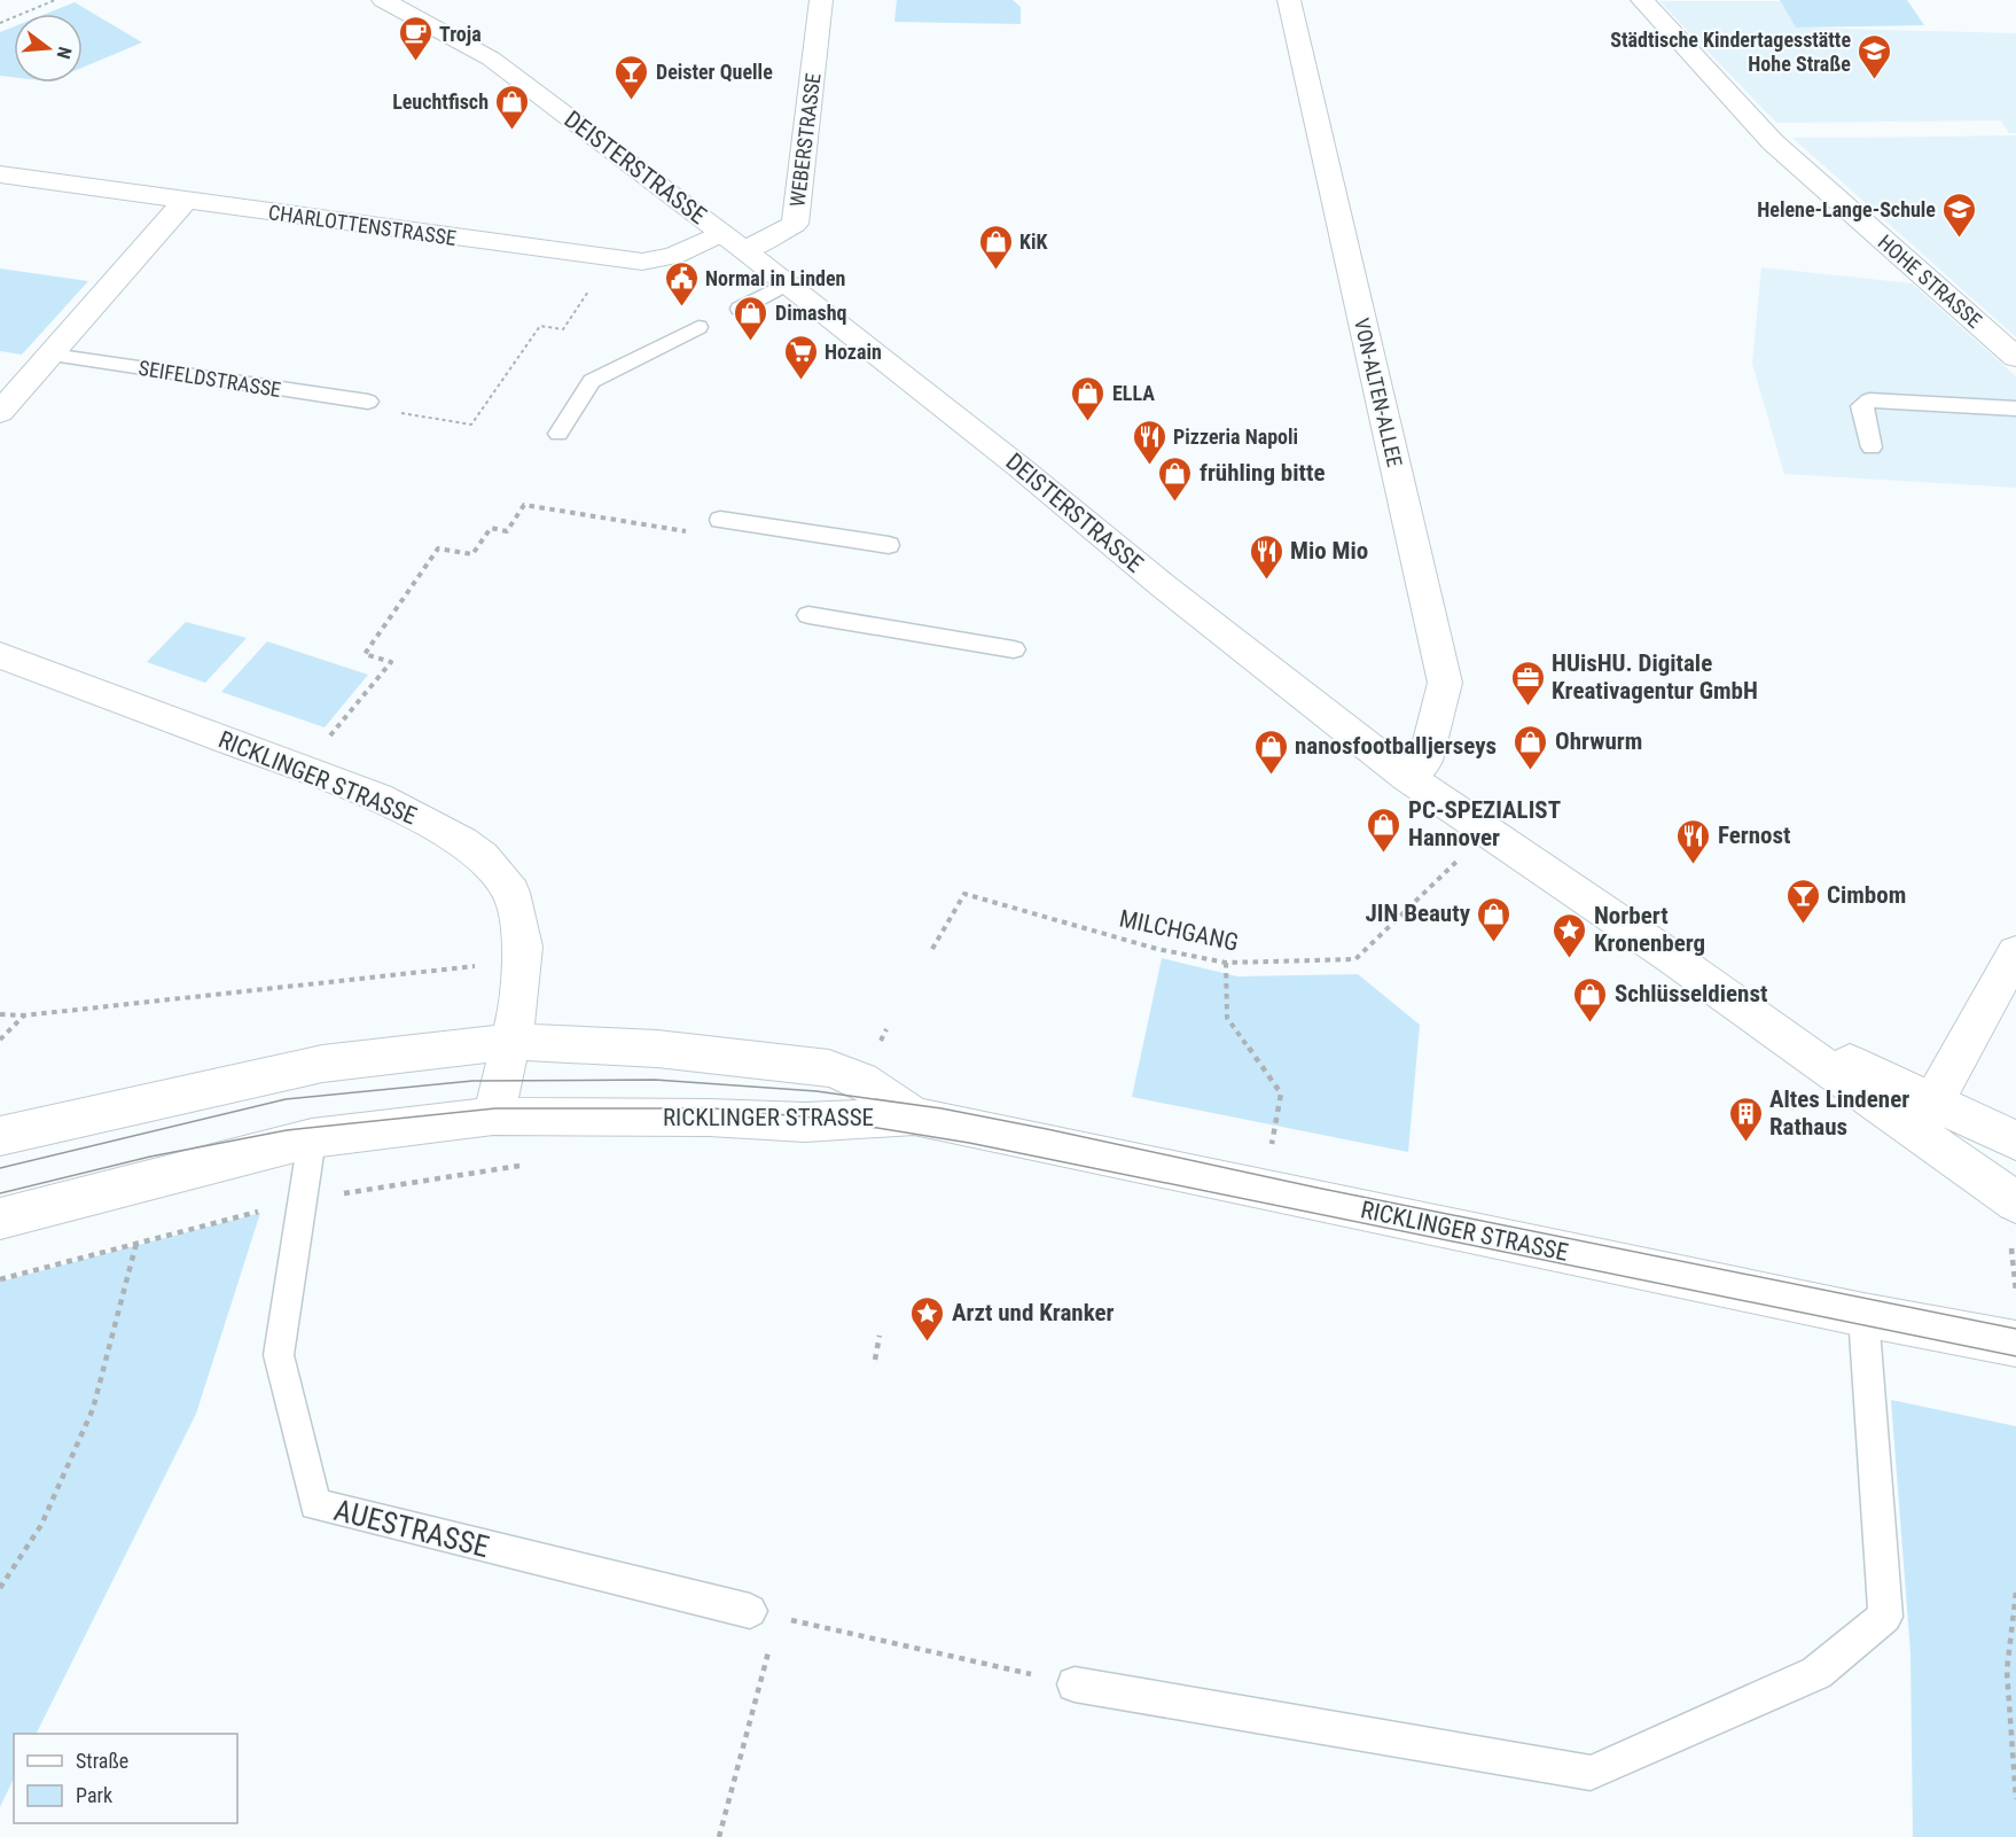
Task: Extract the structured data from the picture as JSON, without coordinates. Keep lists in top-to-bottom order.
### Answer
{
  "streets": {
    "street": [
      "WEBERSTRASSE",
      "DEISTERSTRASSE",
      "CHARLOTTENSTRASSE",
      "HOHE STRASSE",
      "VON-ALTEN-ALLEE",
      "RICKLINGER STRASSE"
    ],
    "lane": ["SEIFELDSTRASSE", "AUESTRASSE"],
    "path": ["MILCHGANG"]
  },
  "crossings": [
    ["WEBERSTRASSE", "DEISTERSTRASSE"],
    ["DEISTERSTRASSE", "CHARLOTTENSTRASSE"],
    ["DEISTERSTRASSE", "VON-ALTEN-ALLEE"],
    ["DEISTERSTRASSE", "MILCHGANG"]
  ],
  "places": {
    "cafe": ["Troja"],
    "school or university": ["Städtische Kindertagesstätte Hohe Straße", "Helene-Lange-Schule"],
    "bar": ["Deister Quelle", "Cimbom"],
    "shop": [
      "Leuchtfisch",
      "KiK",
      "Dimashq",
      "ELLA",
      "frühling bitte",
      "Ohrwurm",
      "nanosfootballjerseys",
      "PC-SPEZIALIST Hannover",
      "JIN Beauty",
      "Schlüsseldienst"
    ],
    "public building": ["Normal in Linden"],
    "supermarket": ["Hozain"],
    "restaurant": ["Pizzeria Napoli", "Mio Mio", "Fernost"],
    "office": ["HUisHU. Digitale Kreativagentur GmbH"],
    "place": ["Norbert Kronenberg", "Arzt und Kranker"],
    "building": ["Altes Lindener Rathaus"]
  },
  "legend": ["Straße", "Park"],
  "north": "right"
}
